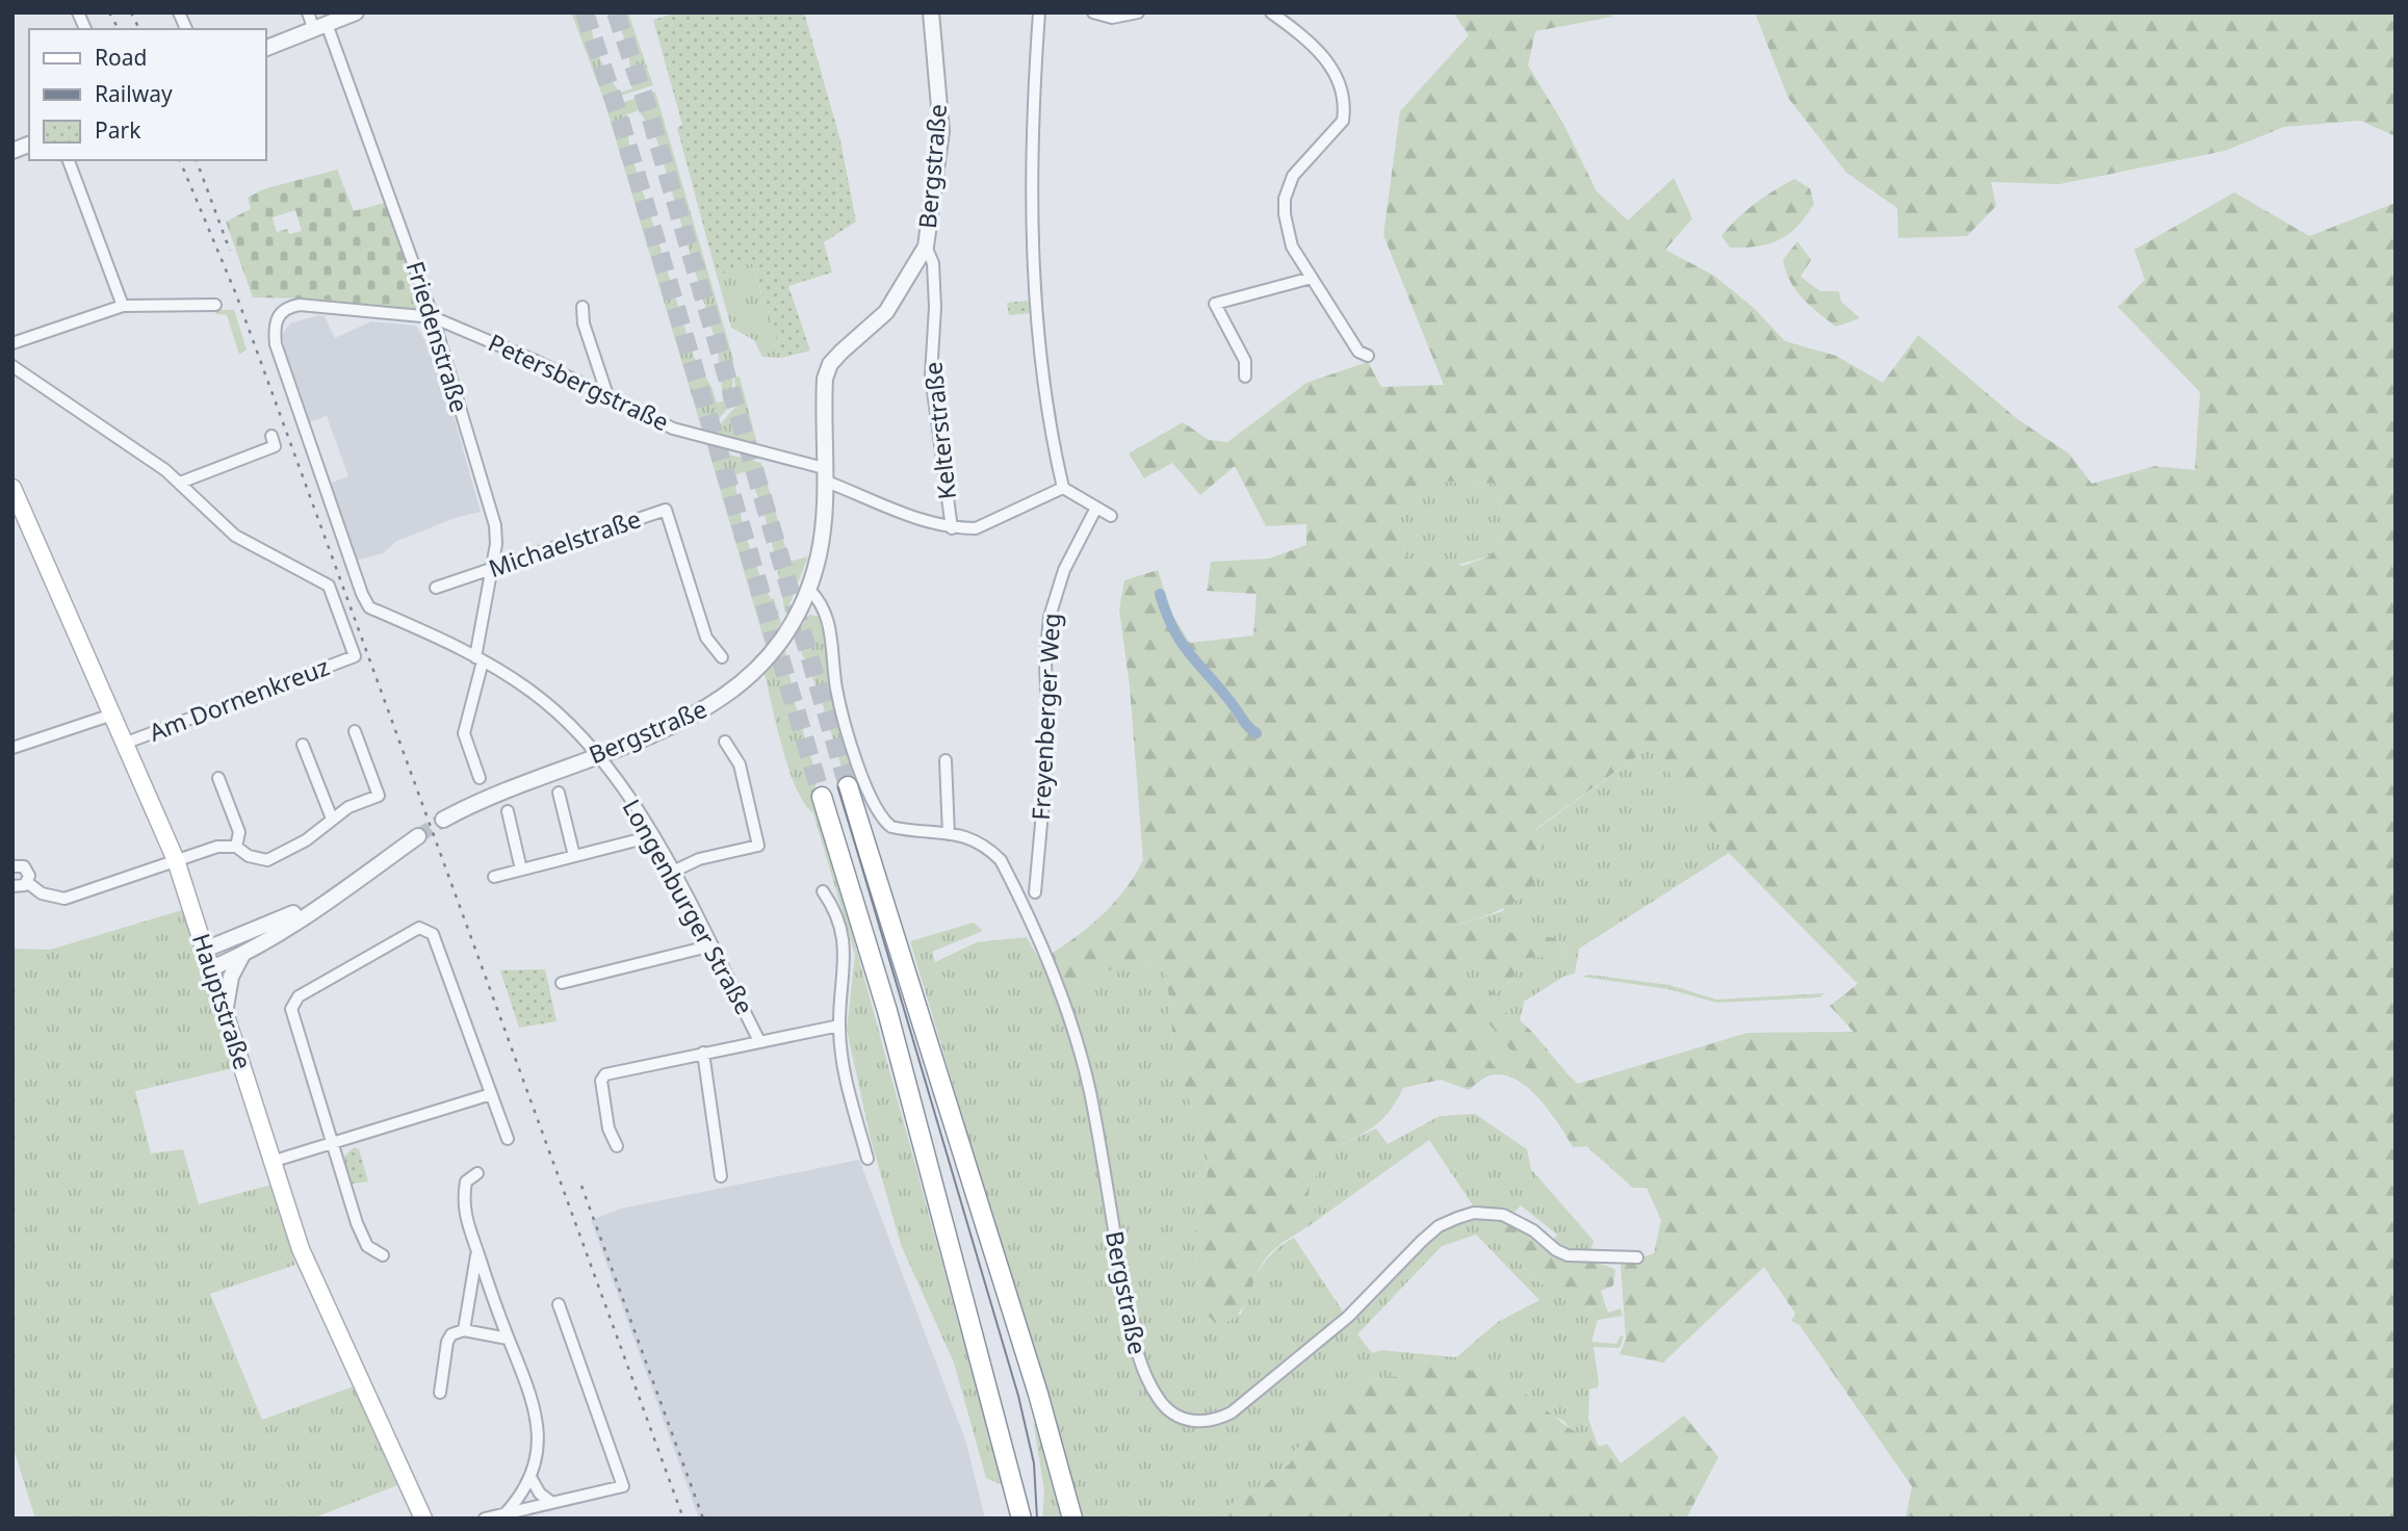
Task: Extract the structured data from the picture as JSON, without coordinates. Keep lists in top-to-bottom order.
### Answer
{
  "streets": {
    "main road": ["Hauptstraße"],
    "street": [
      "Bergstraße",
      "Friedenstraße",
      "Petersbergstraße",
      "Kelterstraße",
      "Michaelstraße",
      "Am Dornenkreuz",
      "Freyenberger Weg",
      "Longenburger Straße"
    ]
  },
  "crossings": [
    ["Bergstraße", "Petersbergstraße"],
    ["Bergstraße", "Kelterstraße"],
    ["Bergstraße", "Longenburger Straße"],
    ["Friedenstraße", "Petersbergstraße"],
    ["Friedenstraße", "Michaelstraße"],
    ["Friedenstraße", "Longenburger Straße"],
    ["Petersbergstraße", "Kelterstraße"],
    ["Petersbergstraße", "Longenburger Straße"],
    ["Am Dornenkreuz", "Hauptstraße"]
  ],
  "legend": ["Road", "Railway", "Park"]
}
